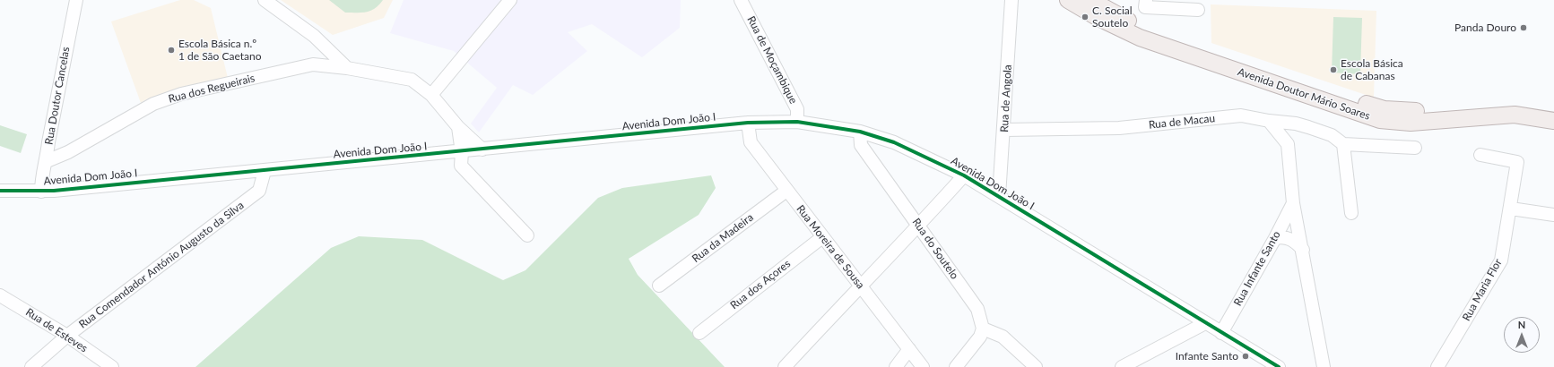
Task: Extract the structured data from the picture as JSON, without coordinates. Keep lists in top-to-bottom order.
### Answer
{
  "streets": {
    "main road": ["Avenida Doutor Mário Soares"],
    "street": [
      "Rua de Moçambique",
      "Rua dos Regueirais",
      "Rua Doutor Cancelas",
      "Rua de Angola",
      "Avenida Dom João I",
      "Rua de Macau",
      "Rua da Madeira",
      "Rua Moreira de Sousa",
      "Rua do Soutelo",
      "Rua Comendador António Augusto da Silva",
      "Rua Infante Santo",
      "Rua dos Açores",
      "Rua Maria Flor",
      "Rua de Esteves"
    ]
  },
  "crossings": [
    ["Rua de Moçambique", "Avenida Dom João I"],
    ["Rua dos Regueirais", "Rua Doutor Cancelas"],
    ["Rua dos Regueirais", "Avenida Dom João I"],
    ["Rua Doutor Cancelas", "Avenida Dom João I"],
    ["Rua de Angola", "Avenida Dom João I"],
    ["Rua de Angola", "Rua de Macau"],
    ["Avenida Dom João I", "Rua Moreira de Sousa"],
    ["Avenida Dom João I", "Rua do Soutelo"],
    ["Avenida Dom João I", "Rua Comendador António Augusto da Silva"],
    ["Avenida Dom João I", "Rua Infante Santo"],
    ["Rua da Madeira", "Rua Moreira de Sousa"],
    ["Rua Moreira de Sousa", "Rua dos Açores"],
    ["Rua Comendador António Augusto da Silva", "Rua de Esteves"]
  ],
  "places": [
    "C. Social Soutelo",
    "Panda Douro",
    "Escola Básica n.º 1 de São Caetano",
    "Escola Básica de Cabanas",
    "Infante Santo"
  ],
  "north": "top"
}
